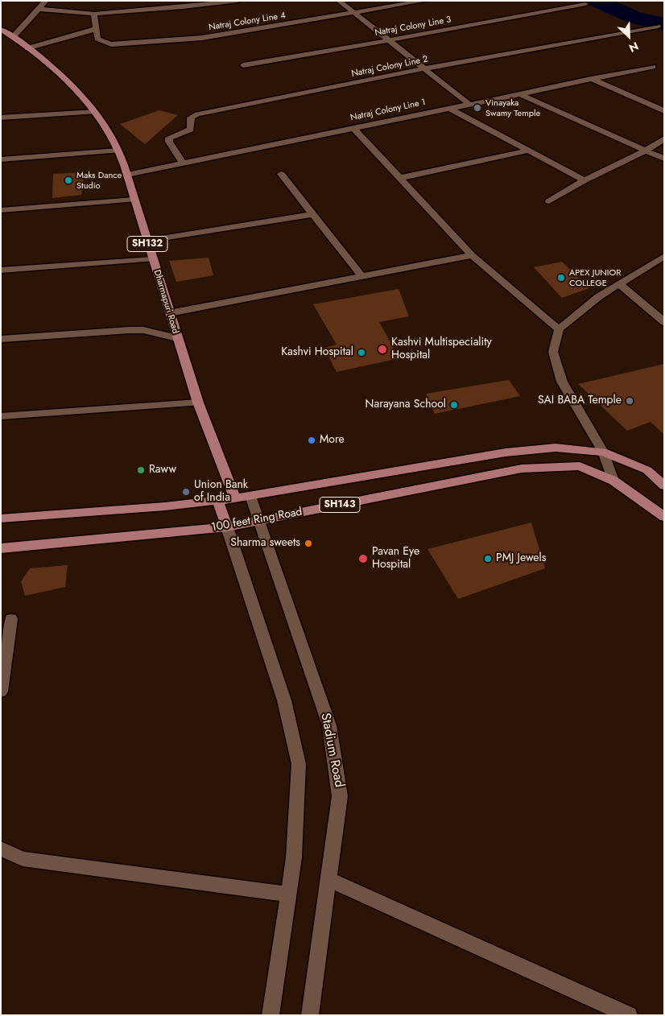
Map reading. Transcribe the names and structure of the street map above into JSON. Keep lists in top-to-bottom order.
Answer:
{
  "streets": {
    "main road": [
      "SH132",
      "Dharmapuri Road",
      "SH143",
      "100 feet Ring Road"
    ],
    "street": [
      "Natraj Colony Line 4",
      "Natraj Colony Line 3",
      "Natraj Colony Line 2",
      "Natraj Colony Line 1",
      "Stadium Road"
    ]
  },
  "crossings": [
    ["Natraj Colony Line 2", "Natraj Colony Line 1"],
    ["Natraj Colony Line 1", "Dharmapuri Road"],
    ["Dharmapuri Road", "SH143"],
    ["SH143", "Stadium Road"],
    ["100 feet Ring Road", "Stadium Road"]
  ],
  "places": [
    "Vinayaka Swamy Temple",
    "Maks Dance Studio",
    "APEX JUNIOR COLLEGE",
    "Kashvi Multispeciality Hospital",
    "Kashvi Hospital",
    "SAI BABA Temple",
    "Narayana School",
    "More",
    "Raww",
    "Union Bank of India",
    "Sharma sweets",
    "Pavan Eye Hospital",
    "PMJ Jewels"
  ],
  "north": "bottom right"
}
